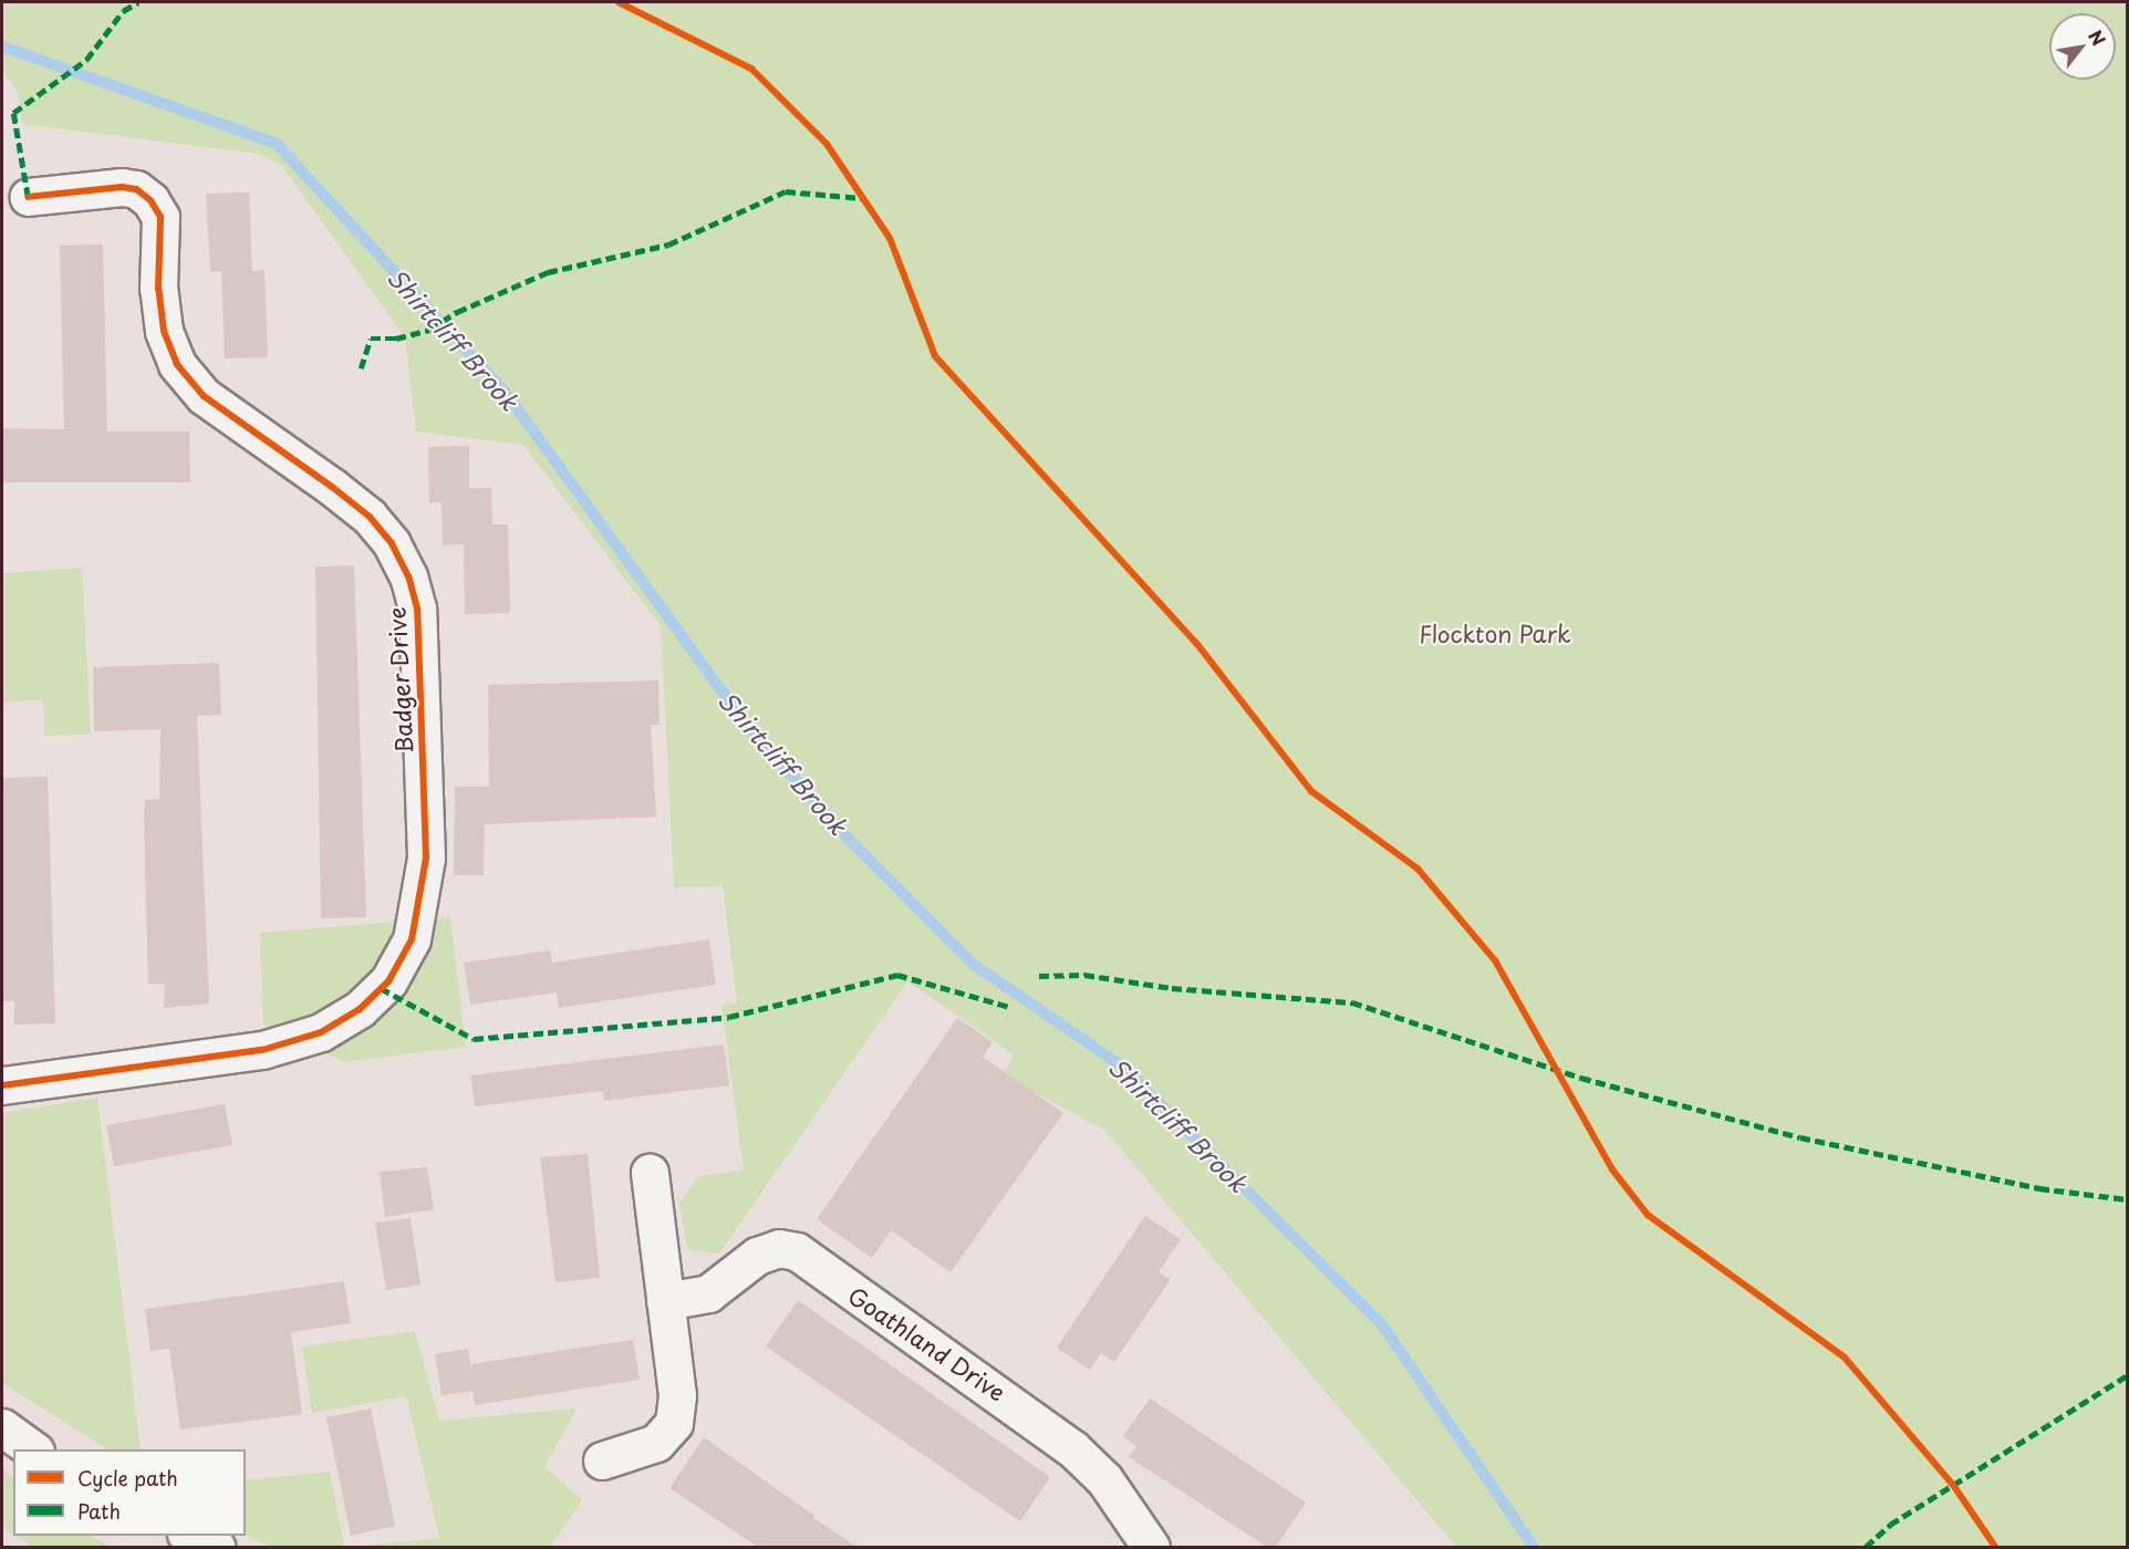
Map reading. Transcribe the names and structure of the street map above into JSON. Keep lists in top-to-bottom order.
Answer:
{
  "streets": {
    "street": ["Badger Drive", "Goathland Drive"]
  },
  "water": ["Shirtcliff Brook"],
  "parks": ["Flockton Park"],
  "legend": ["Cycle path", "Path"],
  "north": "top right"
}
